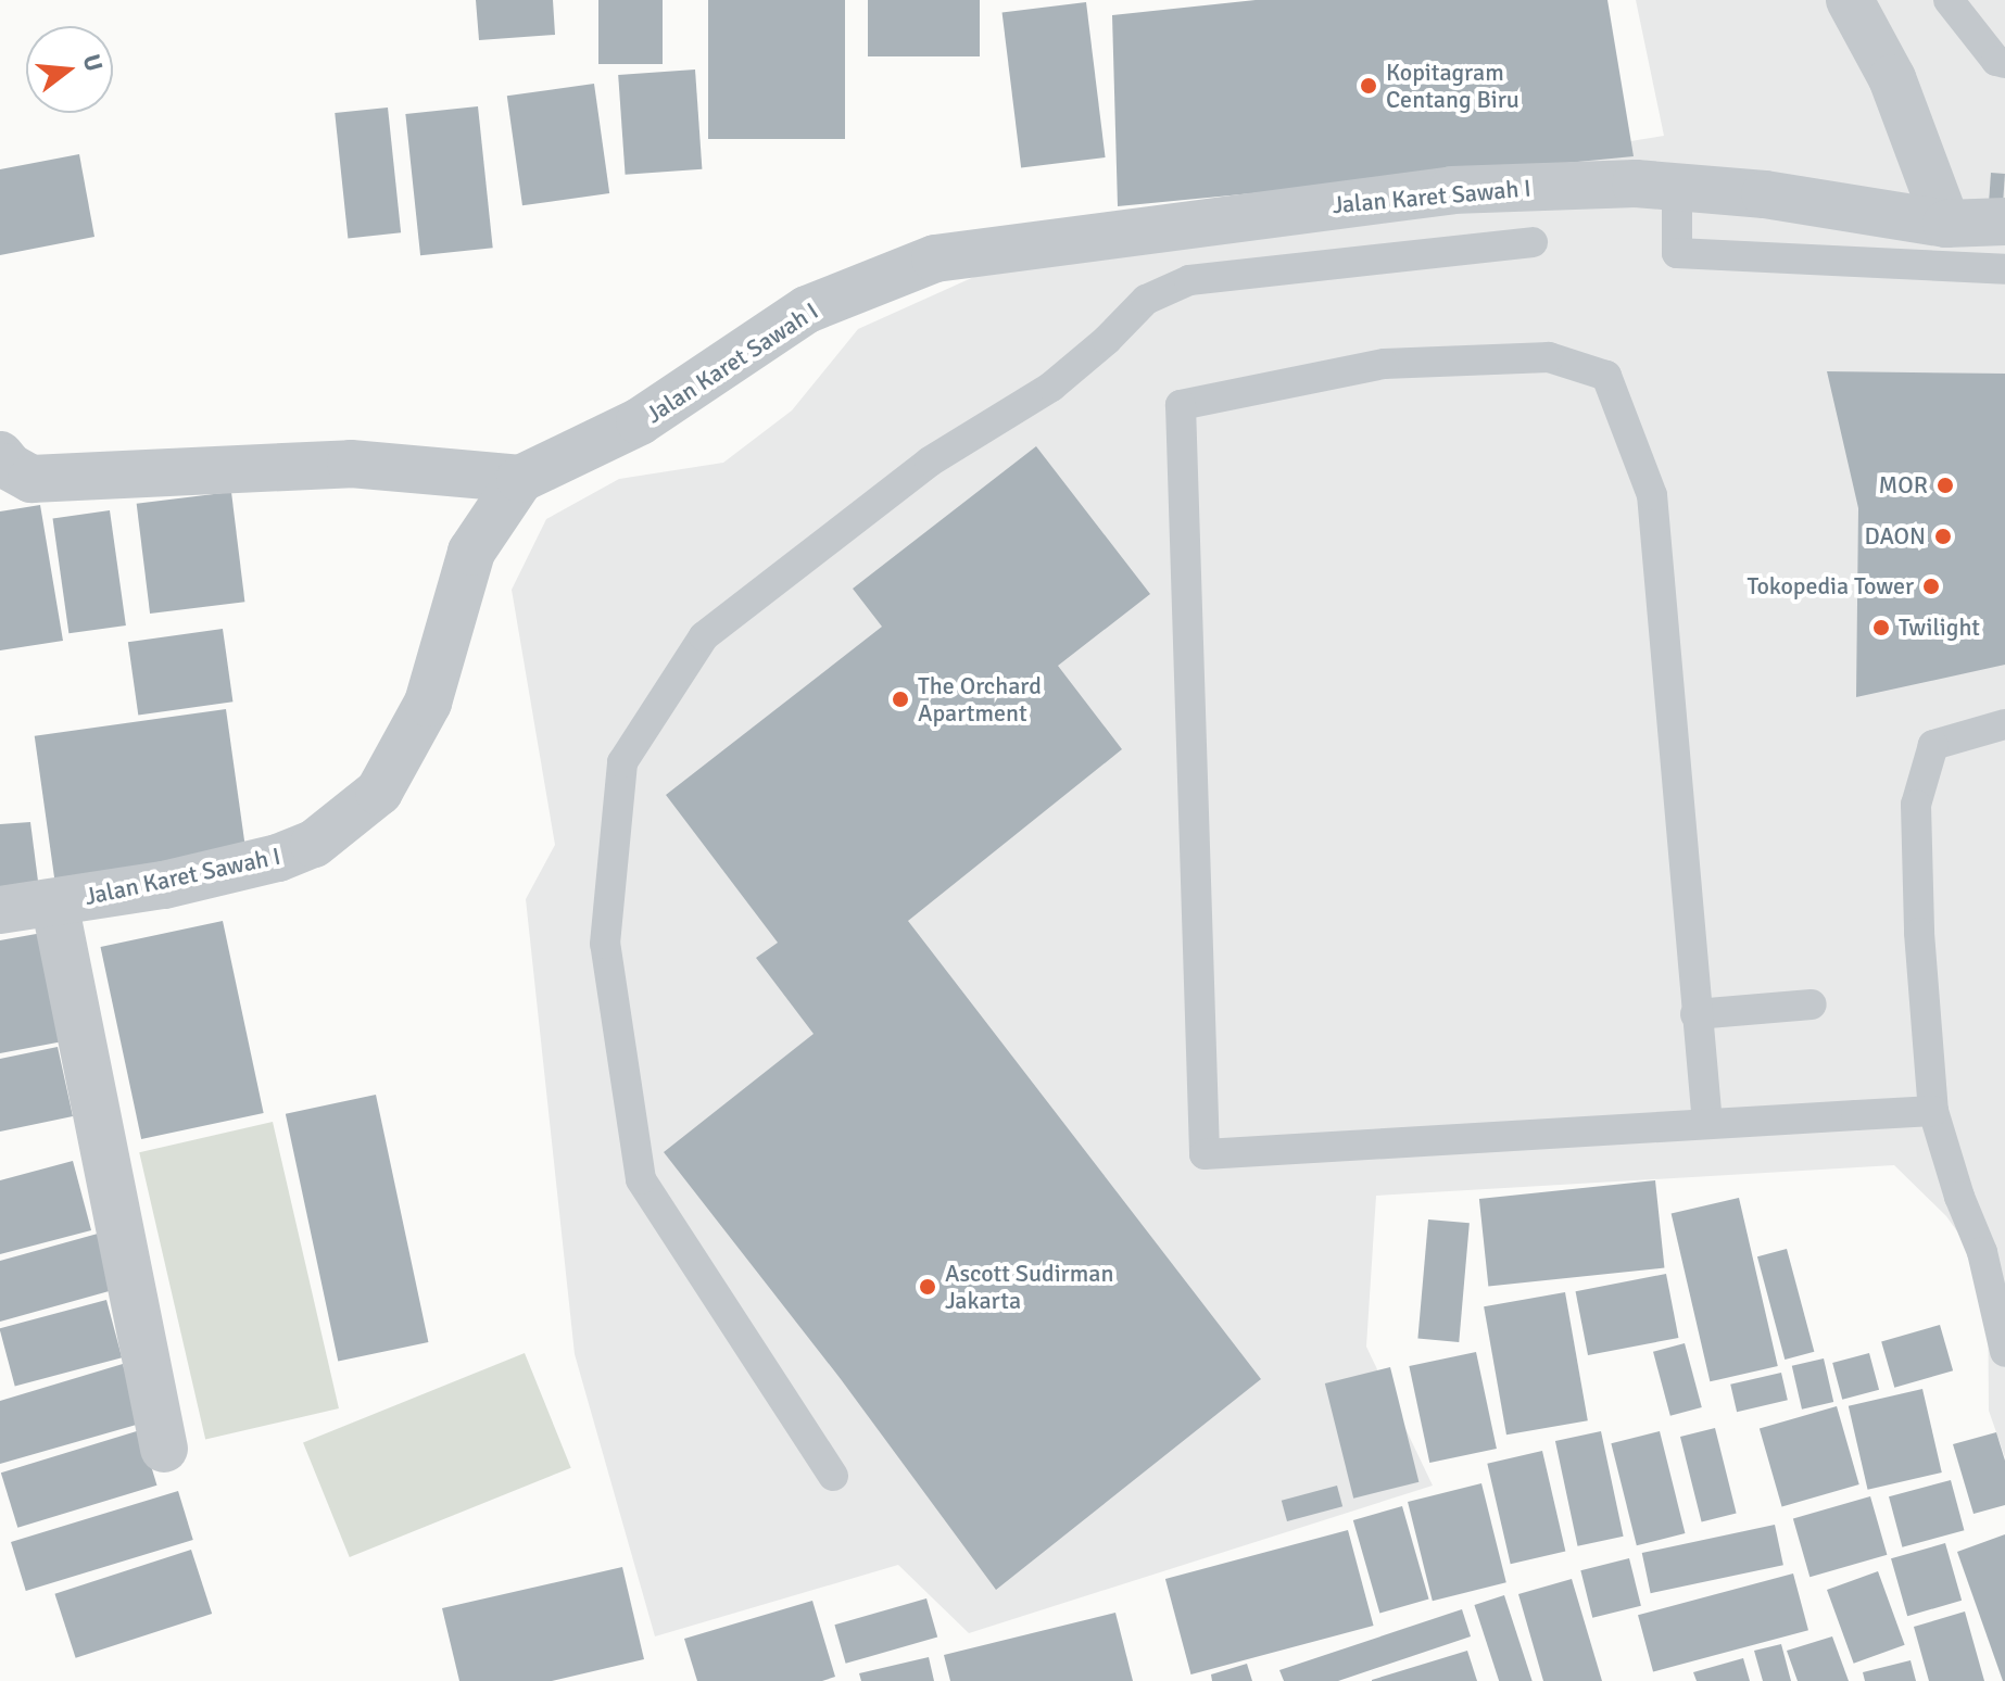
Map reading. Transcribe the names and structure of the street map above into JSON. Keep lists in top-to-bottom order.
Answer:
{
  "streets": {
    "street": ["Jalan Karet Sawah I"]
  },
  "places": [
    "Kopitagram Centang Biru",
    "MOR",
    "DAON",
    "Tokopedia Tower",
    "Twilight",
    "The Orchard Apartment",
    "Ascott Sudirman Jakarta"
  ],
  "north": "right"
}
